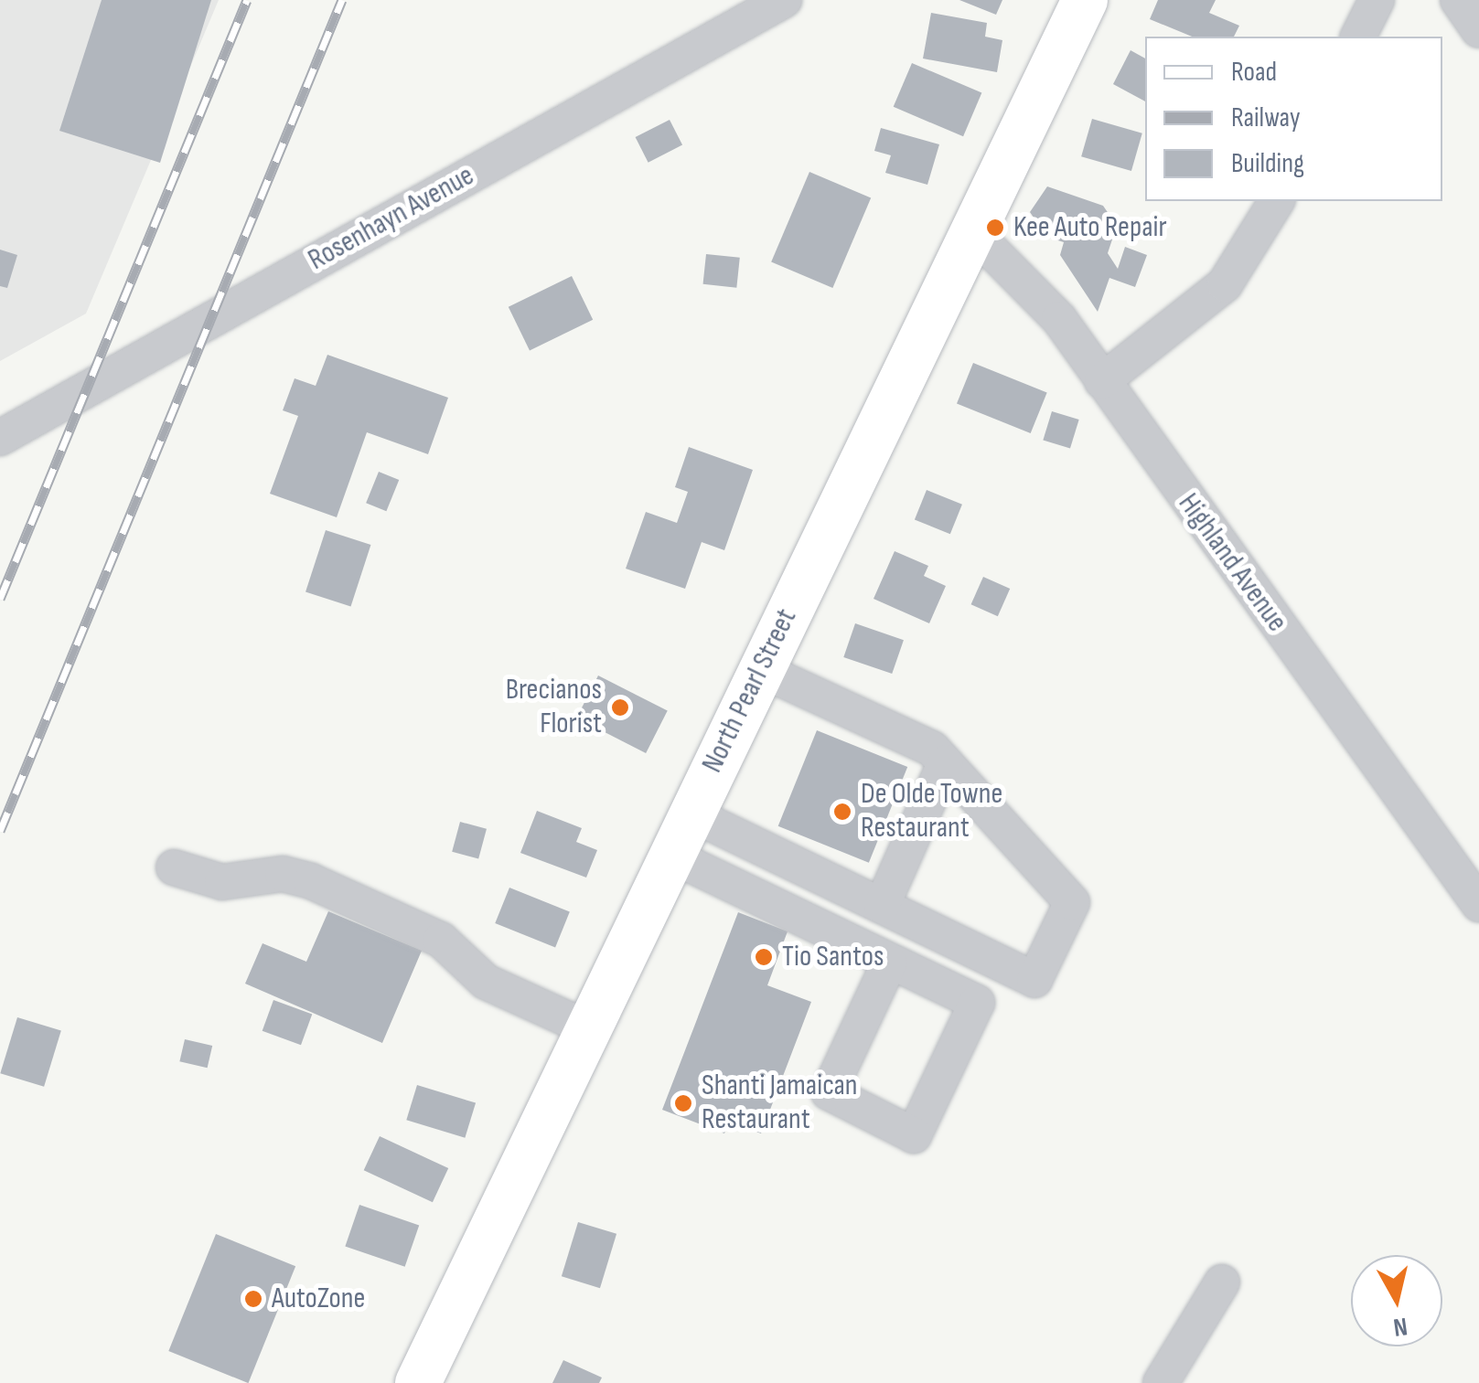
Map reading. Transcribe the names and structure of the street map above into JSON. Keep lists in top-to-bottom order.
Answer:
{
  "streets": {
    "main road": ["North Pearl Street"],
    "street": ["Rosenhayn Avenue", "Highland Avenue"]
  },
  "crossings": [
    ["Highland Avenue", "North Pearl Street"]
  ],
  "places": [
    "Kee Auto Repair",
    "Brecianos Florist",
    "De Olde Towne Restaurant",
    "Tio Santos",
    "Shanti Jamaican Restaurant",
    "AutoZone"
  ],
  "legend": ["Road", "Railway", "Building"],
  "north": "bottom"
}
